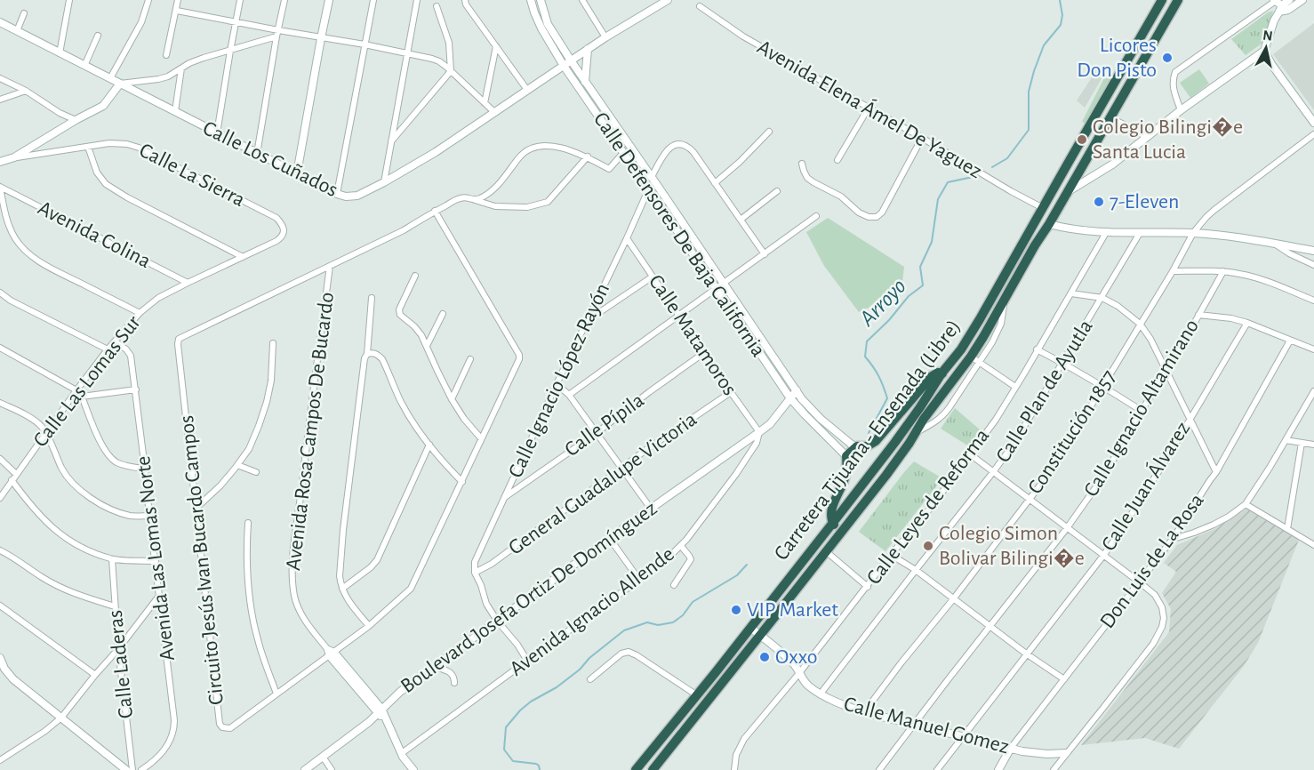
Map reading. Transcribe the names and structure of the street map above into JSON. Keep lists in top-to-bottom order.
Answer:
{
  "streets": {
    "highway": ["Carretera Tijuana - Ensenada (Libre)"],
    "street": [
      "Avenida Elena Ámel De Yaguez",
      "Calle Los Cuñados",
      "Calle La Sierra",
      "Avenida Colina",
      "Calle Defensores De Baja California",
      "Calle Matamoros",
      "Calle Ignacio López Rayón",
      "Calle Las Lomas Sur",
      "Calle Plan de Ayutla",
      "Calle Ignacio Altamirano",
      "Calle Pípila",
      "Avenida Rosa Campos De Bucardo",
      "Constitución 1857",
      "General Guadalupe Victoria",
      "Calle Juan Álvarez",
      "Calle Leyes de Reforma",
      "Avenida Las Lomas Norte",
      "Circuito Jesús Ivan Bucardo Campos",
      "Don Luis de La Rosa",
      "Boulevard Josefa Ortiz De Domínguez",
      "Avenida Ignacio Allende",
      "Calle Laderas",
      "Calle Manuel Gomez"
    ]
  },
  "crossings": [
    ["Avenida Elena Ámel De Yaguez", "Carretera Tijuana - Ensenada (Libre)"],
    ["Calle Los Cuñados", "Calle La Sierra"],
    ["Calle Los Cuñados", "Calle Defensores De Baja California"],
    ["Calle La Sierra", "Calle Las Lomas Sur"],
    ["Avenida Colina", "Calle Las Lomas Sur"],
    ["Calle Defensores De Baja California", "Calle Ignacio López Rayón"],
    ["Calle Defensores De Baja California", "Circuito Jesús Ivan Bucardo Campos"],
    ["Calle Defensores De Baja California", "Avenida Ignacio Allende"],
    ["Calle Matamoros", "Calle Ignacio López Rayón"],
    ["Calle Matamoros", "Calle Pípila"],
    ["Calle Matamoros", "General Guadalupe Victoria"],
    ["Calle Matamoros", "Boulevard Josefa Ortiz De Domínguez"],
    ["Calle Matamoros", "Avenida Ignacio Allende"],
    ["Calle Ignacio López Rayón", "Calle Pípila"],
    ["Calle Ignacio López Rayón", "General Guadalupe Victoria"],
    ["Calle Las Lomas Sur", "Avenida Las Lomas Norte"],
    ["Calle Plan de Ayutla", "Calle Manuel Gomez"],
    ["Calle Ignacio Altamirano", "Calle Manuel Gomez"],
    ["Avenida Rosa Campos De Bucardo", "Circuito Jesús Ivan Bucardo Campos"],
    ["Avenida Rosa Campos De Bucardo", "Boulevard Josefa Ortiz De Domínguez"],
    ["Avenida Rosa Campos De Bucardo", "Avenida Ignacio Allende"],
    ["Constitución 1857", "Calle Manuel Gomez"],
    ["Carretera Tijuana - Ensenada (Libre)", "Calle Manuel Gomez"],
    ["Calle Juan Álvarez", "Calle Manuel Gomez"],
    ["Calle Leyes de Reforma", "Calle Manuel Gomez"],
    ["Don Luis de La Rosa", "Calle Manuel Gomez"],
    ["Boulevard Josefa Ortiz De Domínguez", "Avenida Ignacio Allende"]
  ],
  "water": ["Arroyo"],
  "places": [
    "Licores Don Pisto",
    "Colegio Bilingi�e Santa Lucia",
    "7-Eleven",
    "Colegio Simon Bolivar Bilingi�e",
    "VIP Market",
    "Oxxo"
  ],
  "north": "top"
}
